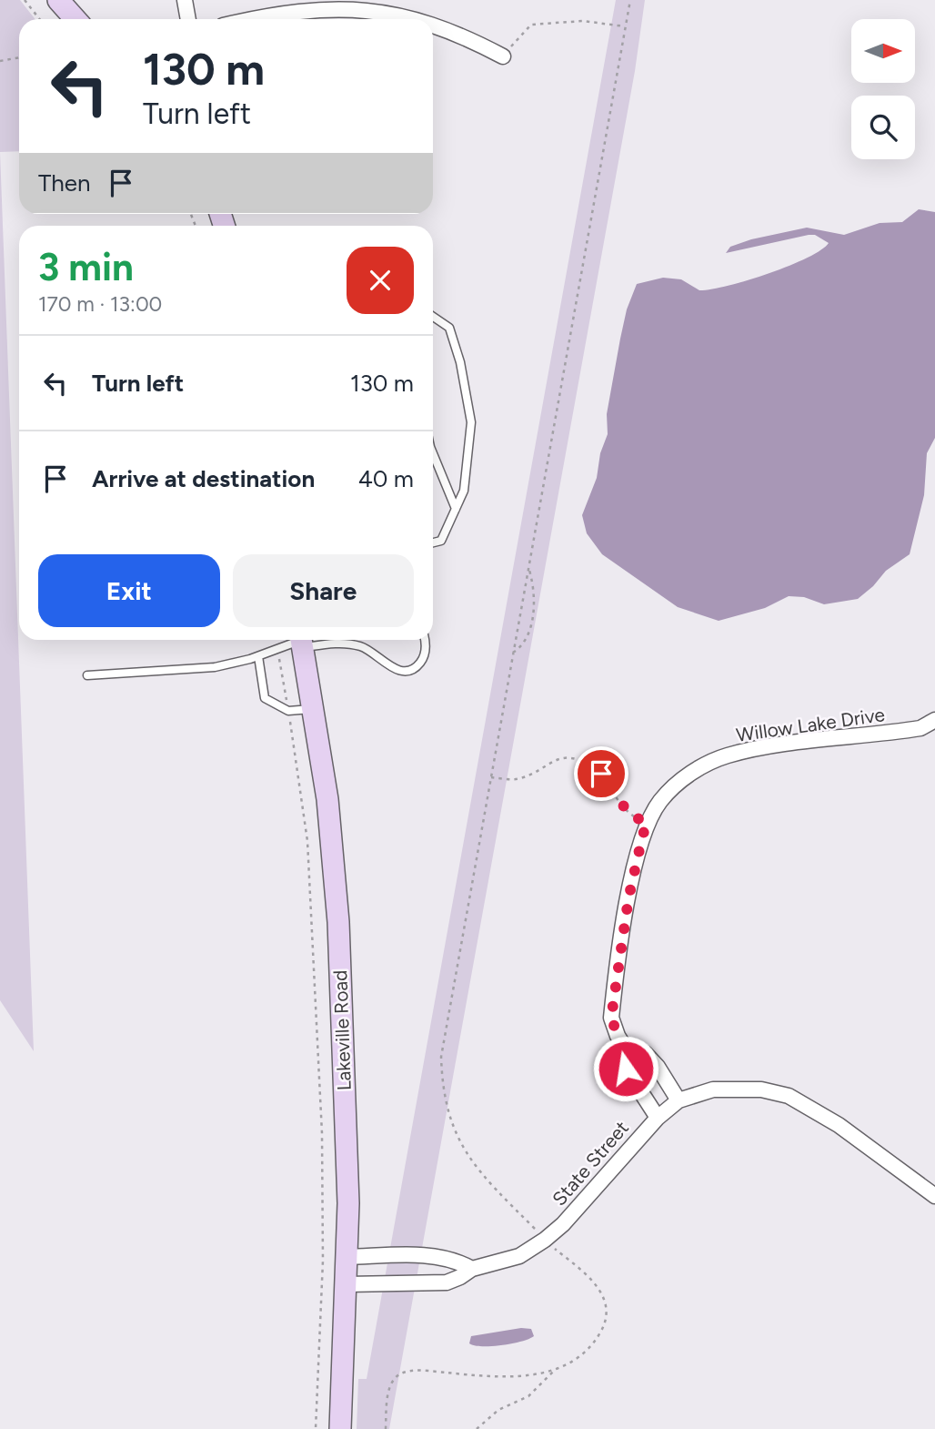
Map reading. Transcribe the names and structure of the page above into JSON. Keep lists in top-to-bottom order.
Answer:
{
  "streets": {
    "main road": ["Lakeville Road"],
    "street": ["Willow Lake Drive", "State Street"]
  },
  "crossings": [
    ["Willow Lake Drive", "State Street"],
    ["Lakeville Road", "State Street"]
  ],
  "north": "right",
  "page": {
    "turn": ["130 m", "Turn left"],
    "then": "Then",
    "heading": ["3 min", "170 m · 13:00"],
    "list": [
      {
        "name": "Turn left",
        "value": "130 m"
      },
      {
        "name": "Arrive at destination",
        "value": "40 m"
      }
    ],
    "buttons": ["Exit", "Share"]
  }
}
